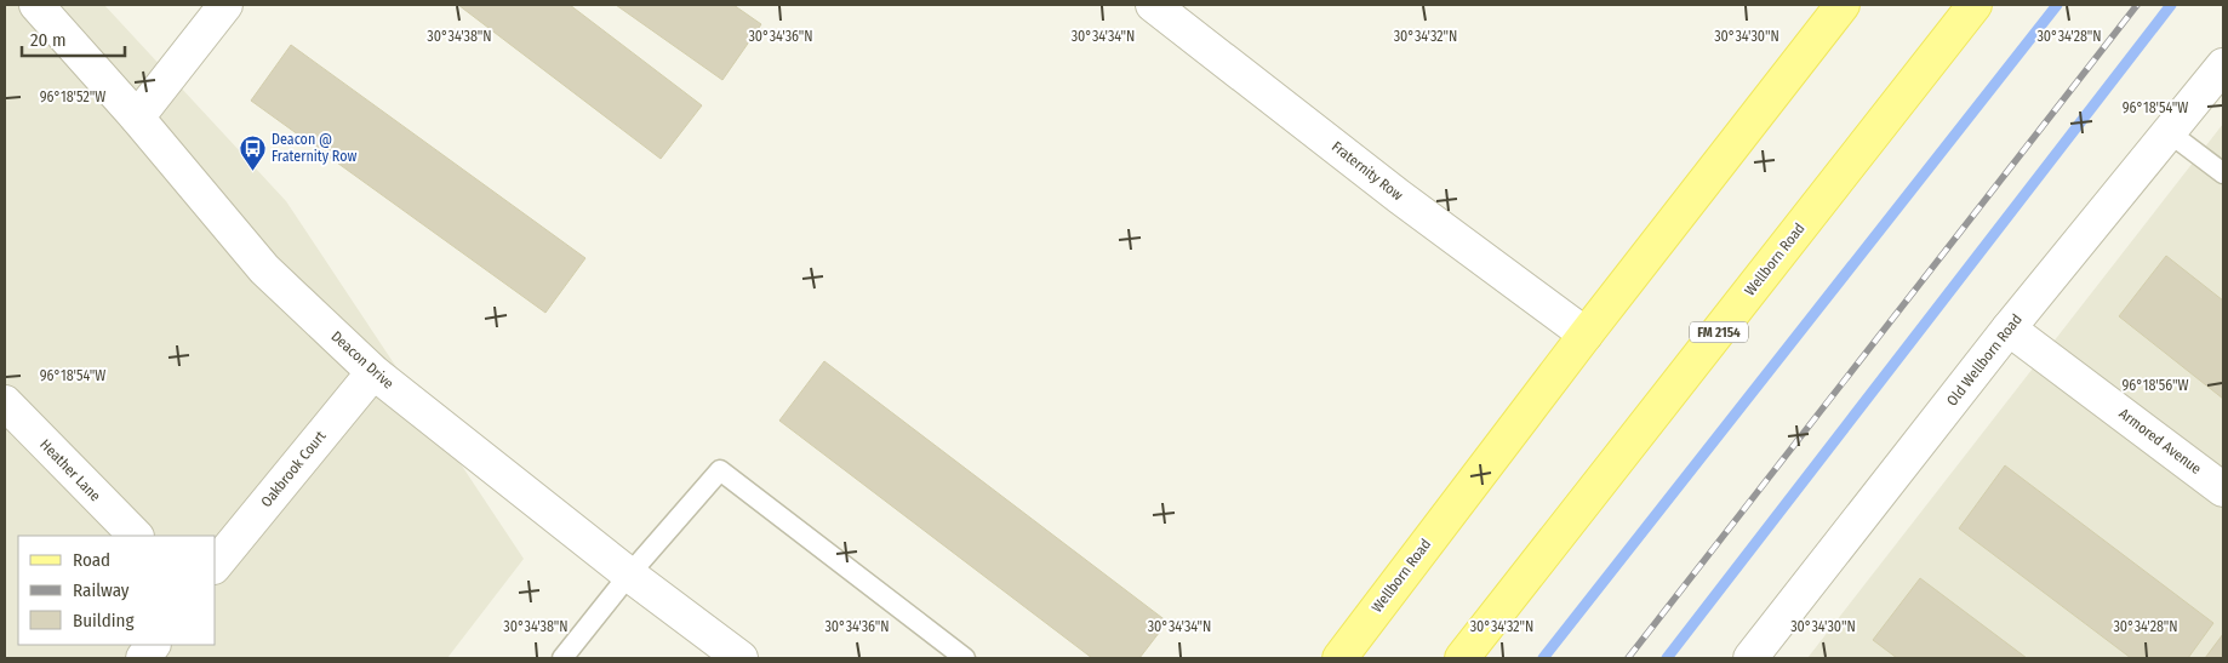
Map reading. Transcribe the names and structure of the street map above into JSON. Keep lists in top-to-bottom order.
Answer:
{
  "streets": {
    "main road": ["Wellborn Road", "FM 2154"],
    "street": [
      "Fraternity Row",
      "Deacon Drive",
      "Old Wellborn Road",
      "Armored Avenue",
      "Oakbrook Court",
      "Heather Lane"
    ]
  },
  "crossings": [
    ["Fraternity Row", "Wellborn Road"],
    ["Deacon Drive", "Oakbrook Court"],
    ["Old Wellborn Road", "Armored Avenue"]
  ],
  "places": {
    "bus stop": ["Deacon @ Fraternity Row"]
  },
  "legend": ["Road", "Railway", "Building"],
  "scale_bar": "20 m",
  "coordinates": [
    "30°34'38\"N",
    "30°34'36\"N",
    "30°34'34\"N",
    "30°34'32\"N",
    "30°34'30\"N",
    "30°34'28\"N",
    "96°18'52\"W",
    "96°18'54\"W",
    "96°18'56\"W"
  ]
}
